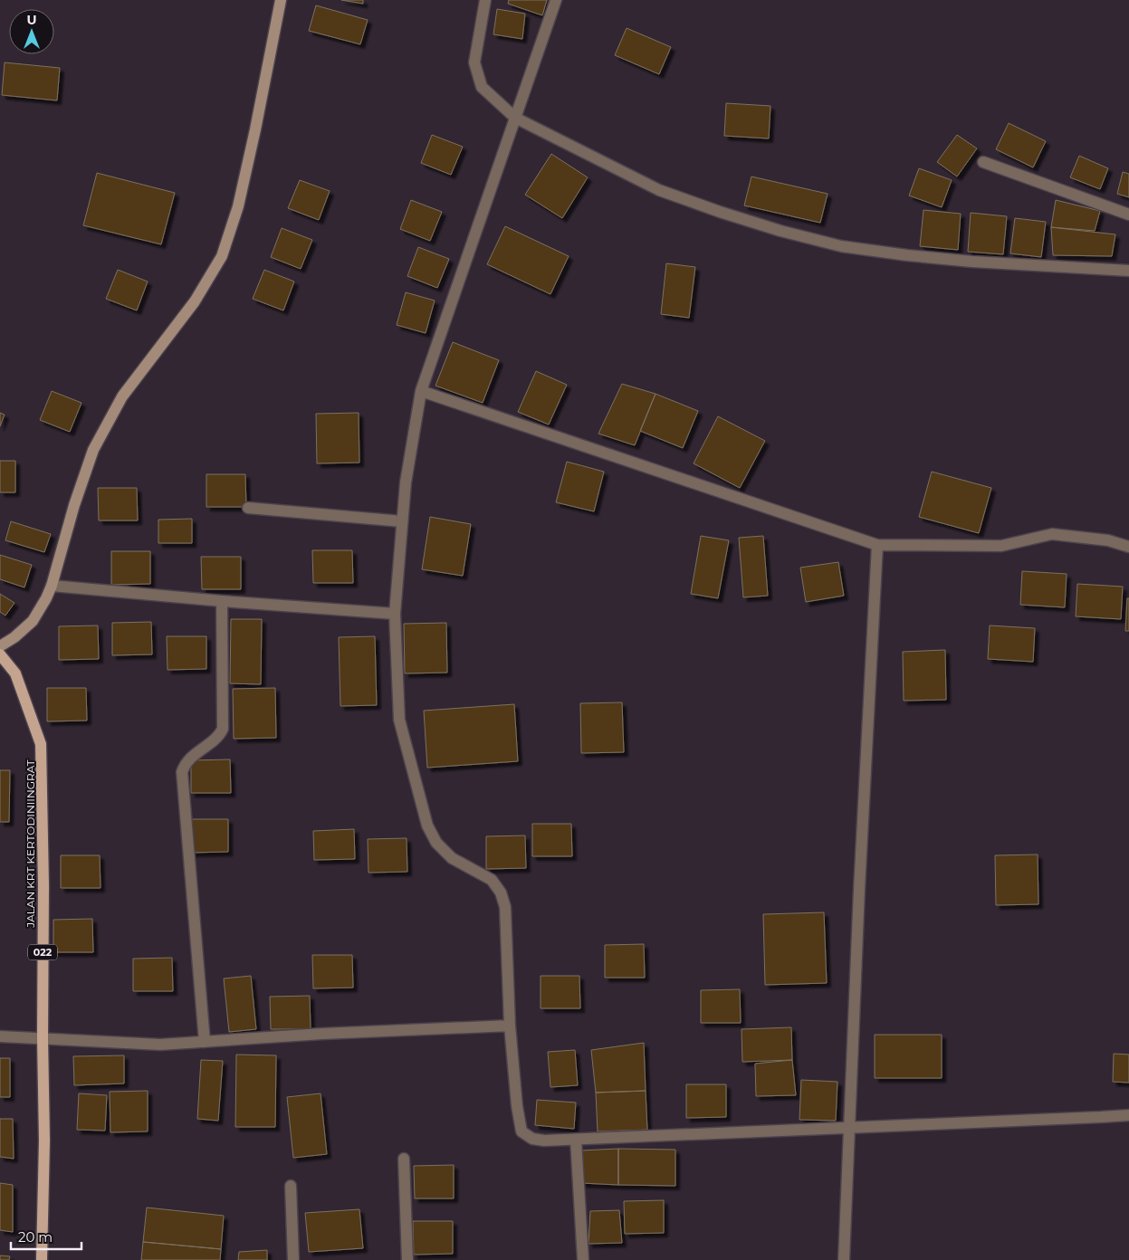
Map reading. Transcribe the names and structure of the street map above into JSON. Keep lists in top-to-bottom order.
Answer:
{
  "streets": {
    "main road": ["JALAN KRT KERTODINIINGRAT", "022"]
  },
  "scale_bar": "20 m",
  "north": "top"
}
